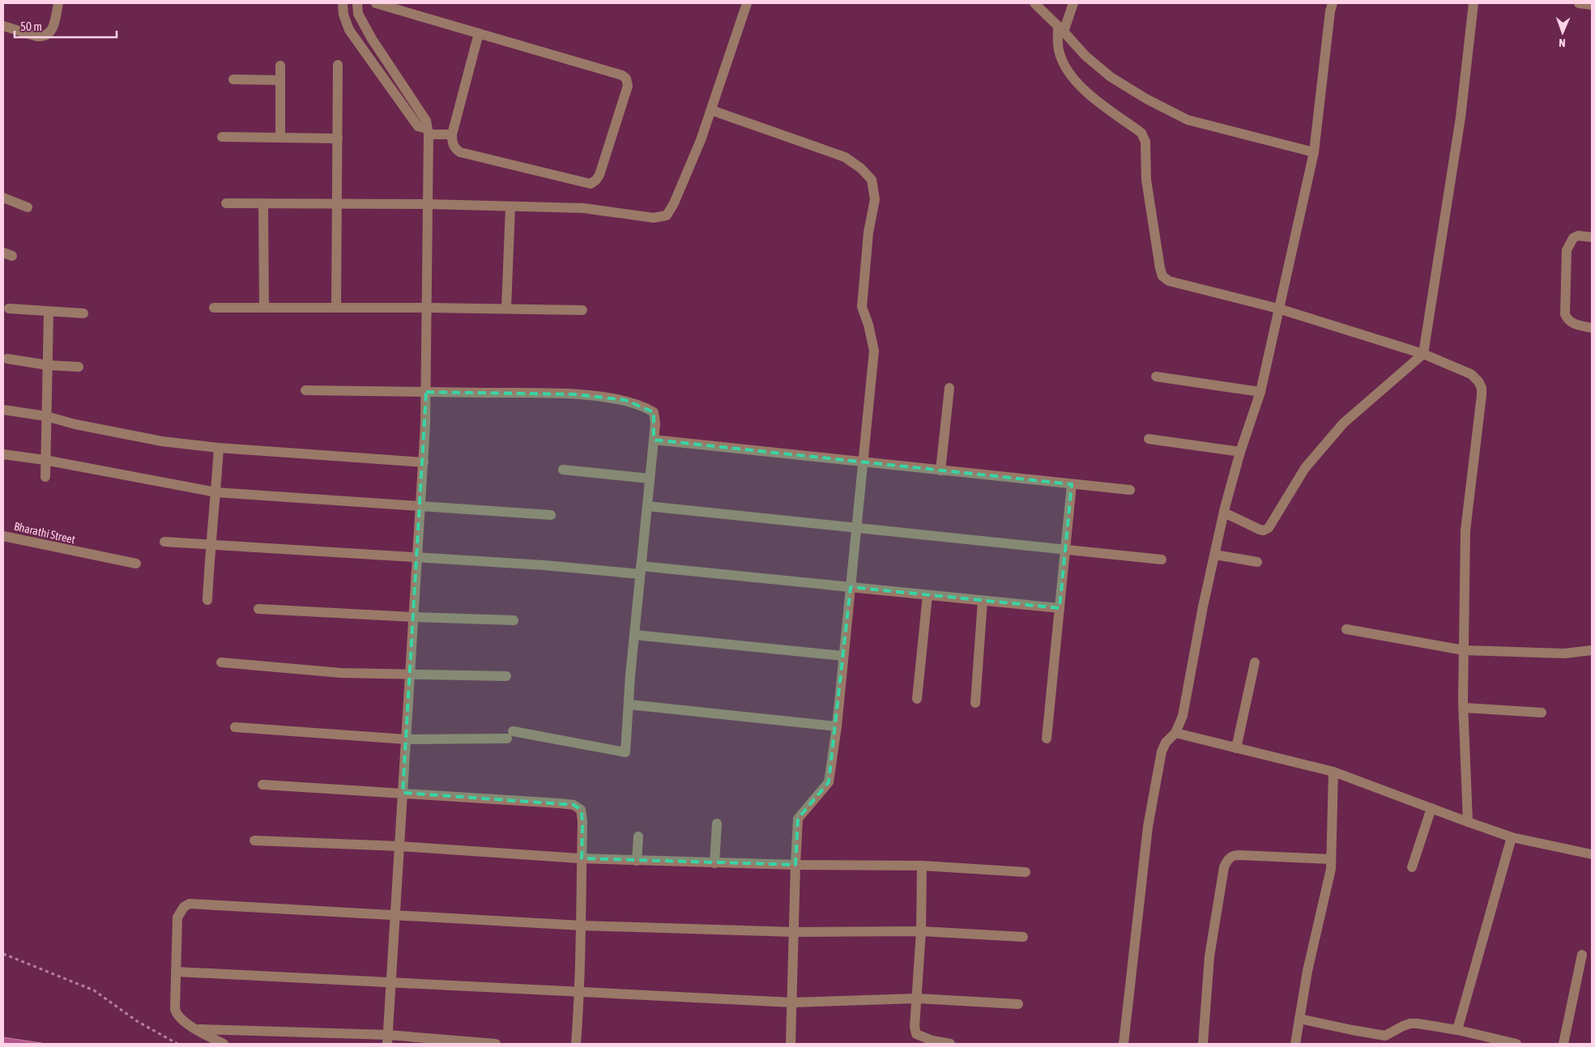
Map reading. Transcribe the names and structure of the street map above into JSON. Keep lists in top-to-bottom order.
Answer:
{
  "streets": {
    "street": ["Bharathi Street"]
  },
  "scale_bar": "50 m",
  "north": "bottom"
}
